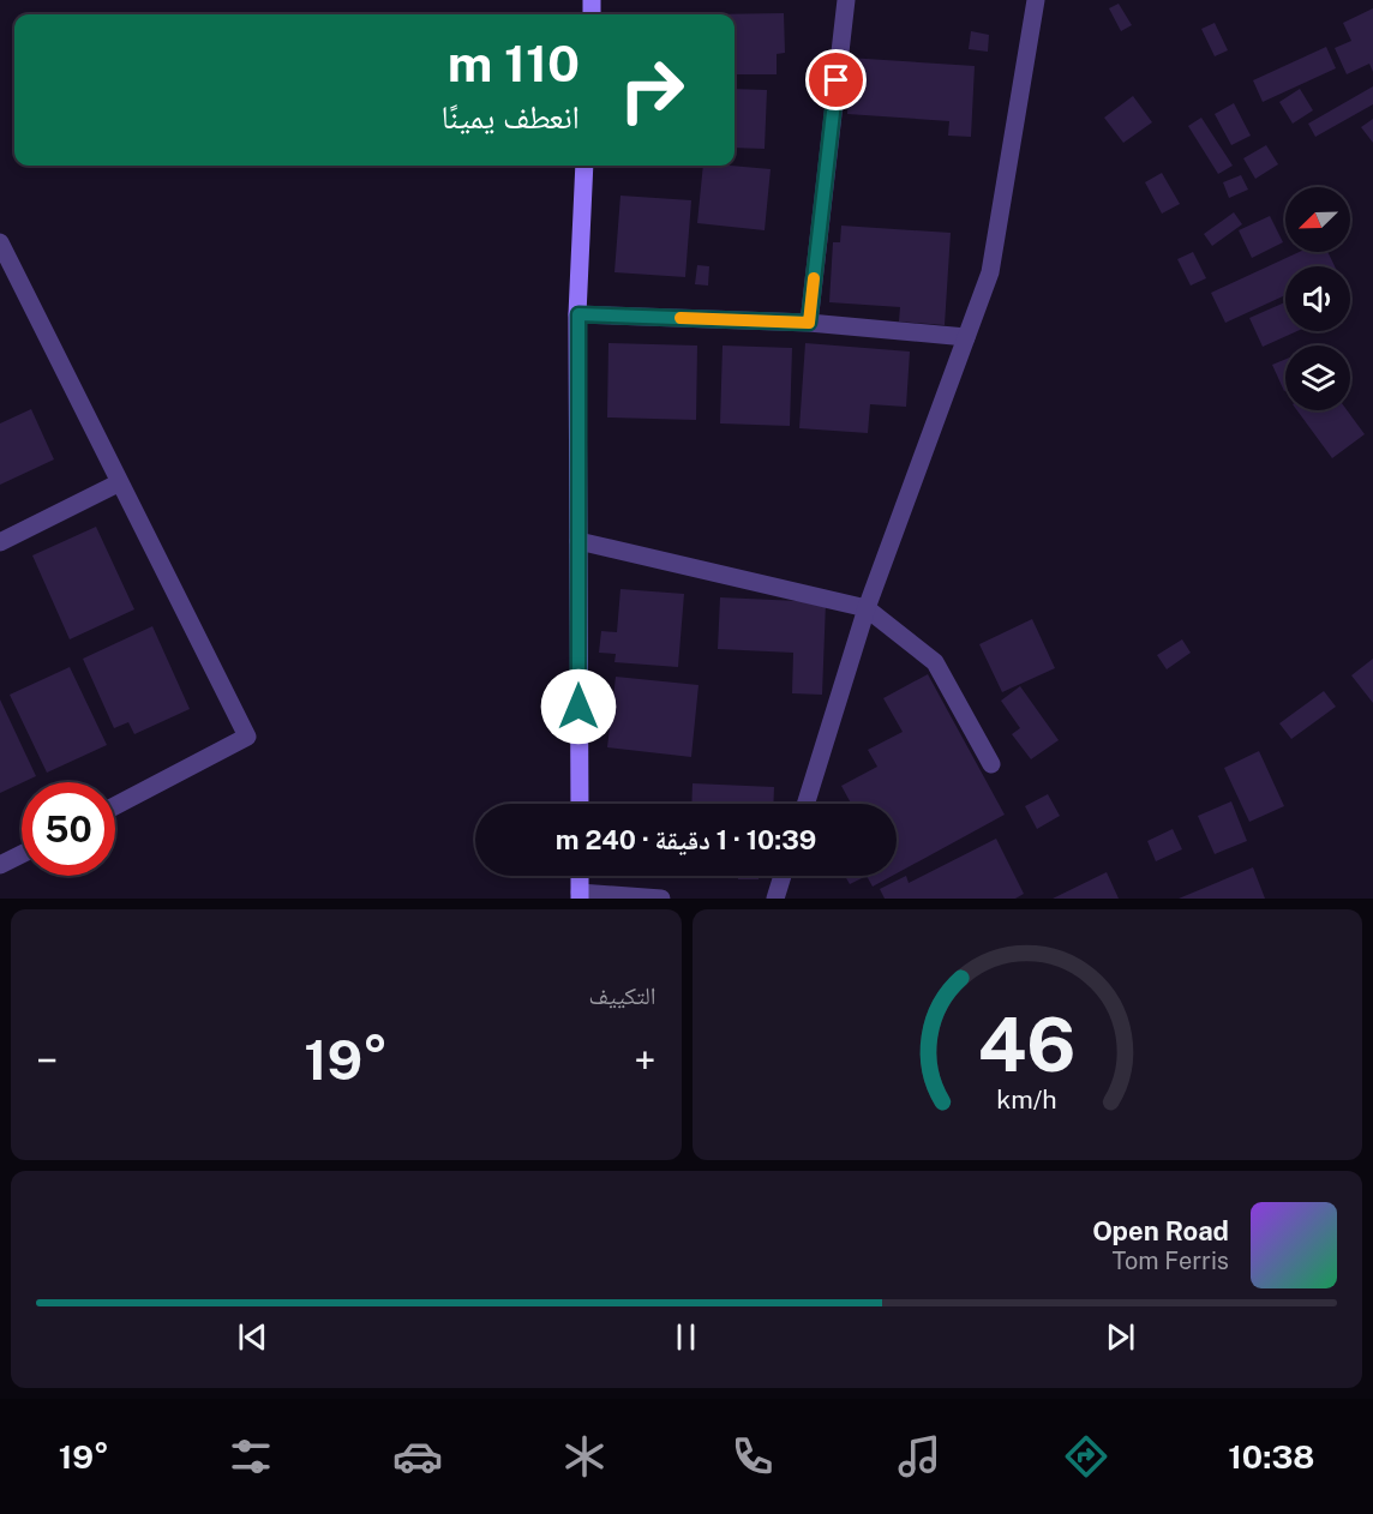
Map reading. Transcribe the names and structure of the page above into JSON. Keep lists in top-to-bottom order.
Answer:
{
  "north": "bottom left",
  "page": {
    "turn": ["110 m", "انعطف يمينًا"],
    "limit": "50",
    "trip": "10:39 · 1 دقيقة · 240 m",
    "tile": "التكييف",
    "heat": ["−", "19°", "+"],
    "song": ["Open Road", "Tom Ferris"],
    "tabs": ["10:38", "19°"],
    "gauge": ["46", "km/h"]
  }
}
